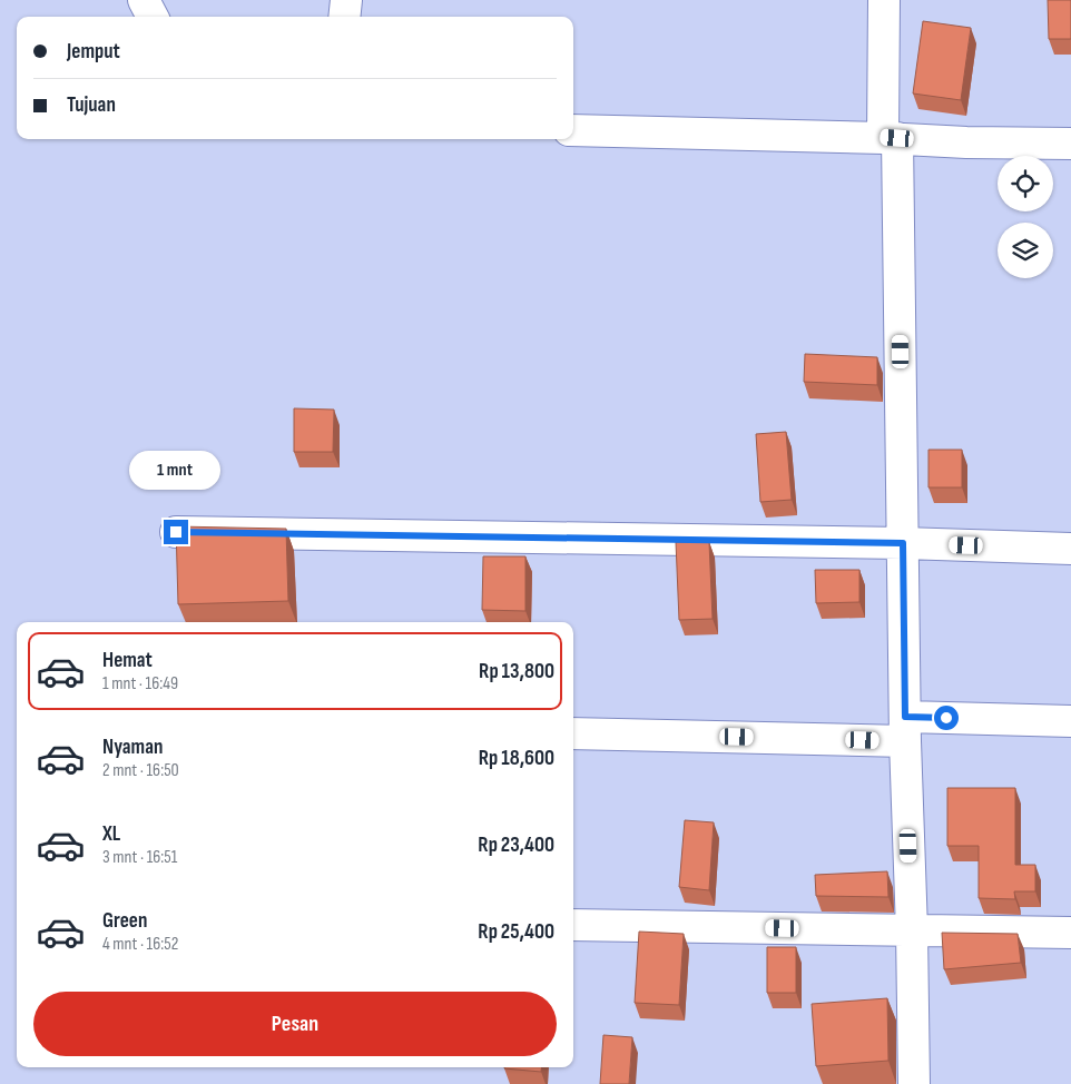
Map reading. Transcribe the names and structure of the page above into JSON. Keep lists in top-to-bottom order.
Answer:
{
  "page": {
    "banner": ["Jemput", "Tujuan"],
    "bubble": "1 mnt",
    "list": [
      {
        "name": "Hemat",
        "note": "1 mnt · 16:49",
        "value": "Rp 13,800"
      },
      {
        "name": "Nyaman",
        "note": "2 mnt · 16:50",
        "value": "Rp 18,600"
      },
      {
        "name": "XL",
        "note": "3 mnt · 16:51",
        "value": "Rp 23,400"
      },
      {
        "name": "Green",
        "note": "4 mnt · 16:52",
        "value": "Rp 25,400"
      }
    ],
    "buttons": "Pesan"
  }
}
